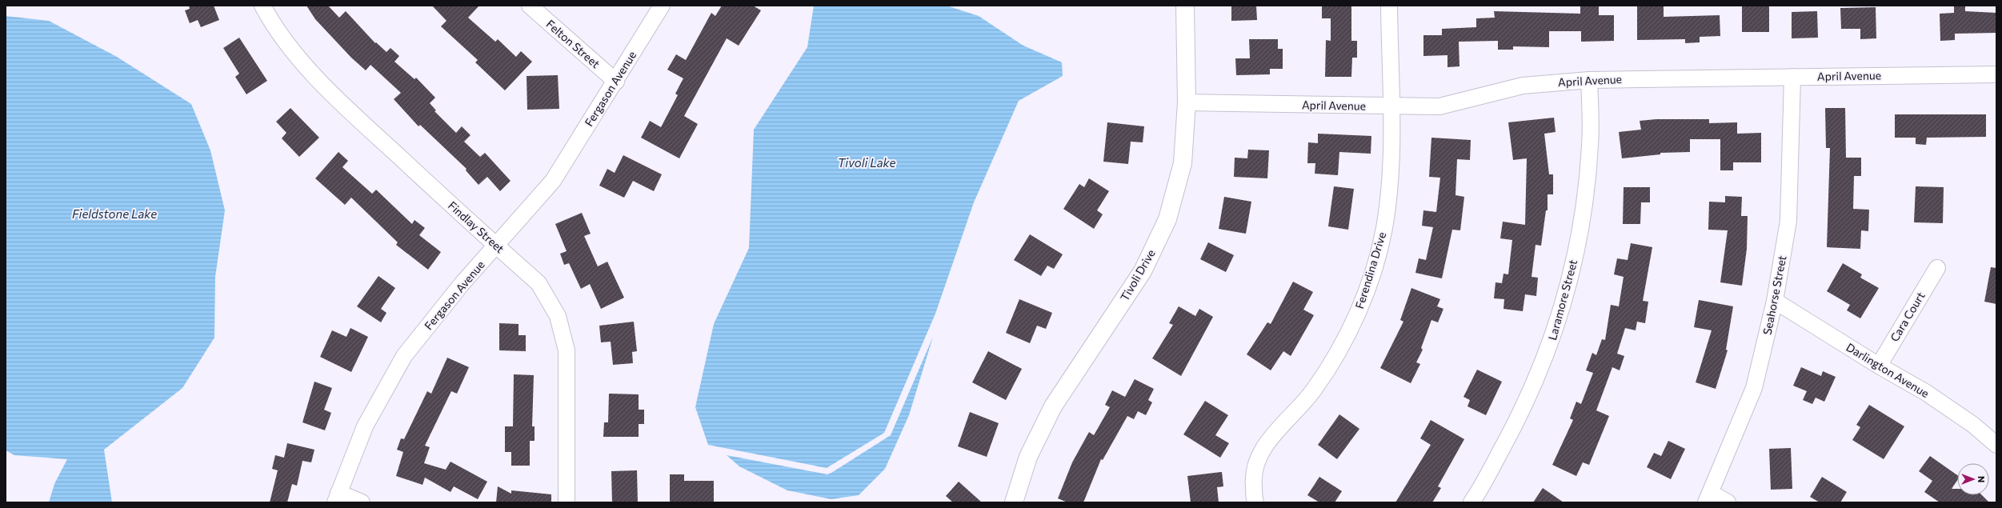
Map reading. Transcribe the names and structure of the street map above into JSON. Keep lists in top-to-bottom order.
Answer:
{
  "streets": {
    "street": [
      "Felton Street",
      "April Avenue",
      "Fergason Avenue",
      "Findlay Street",
      "Ferendina Drive",
      "Tivoli Drive",
      "Seahorse Street",
      "Laramore Street",
      "Cara Court",
      "Darlington Avenue"
    ]
  },
  "crossings": [
    ["Felton Street", "Fergason Avenue"],
    ["April Avenue", "Ferendina Drive"],
    ["April Avenue", "Tivoli Drive"],
    ["April Avenue", "Seahorse Street"],
    ["April Avenue", "Laramore Street"],
    ["Fergason Avenue", "Findlay Street"],
    ["Seahorse Street", "Darlington Avenue"],
    ["Cara Court", "Darlington Avenue"]
  ],
  "water": ["Tivoli Lake", "Fieldstone Lake"],
  "north": "right"
}
